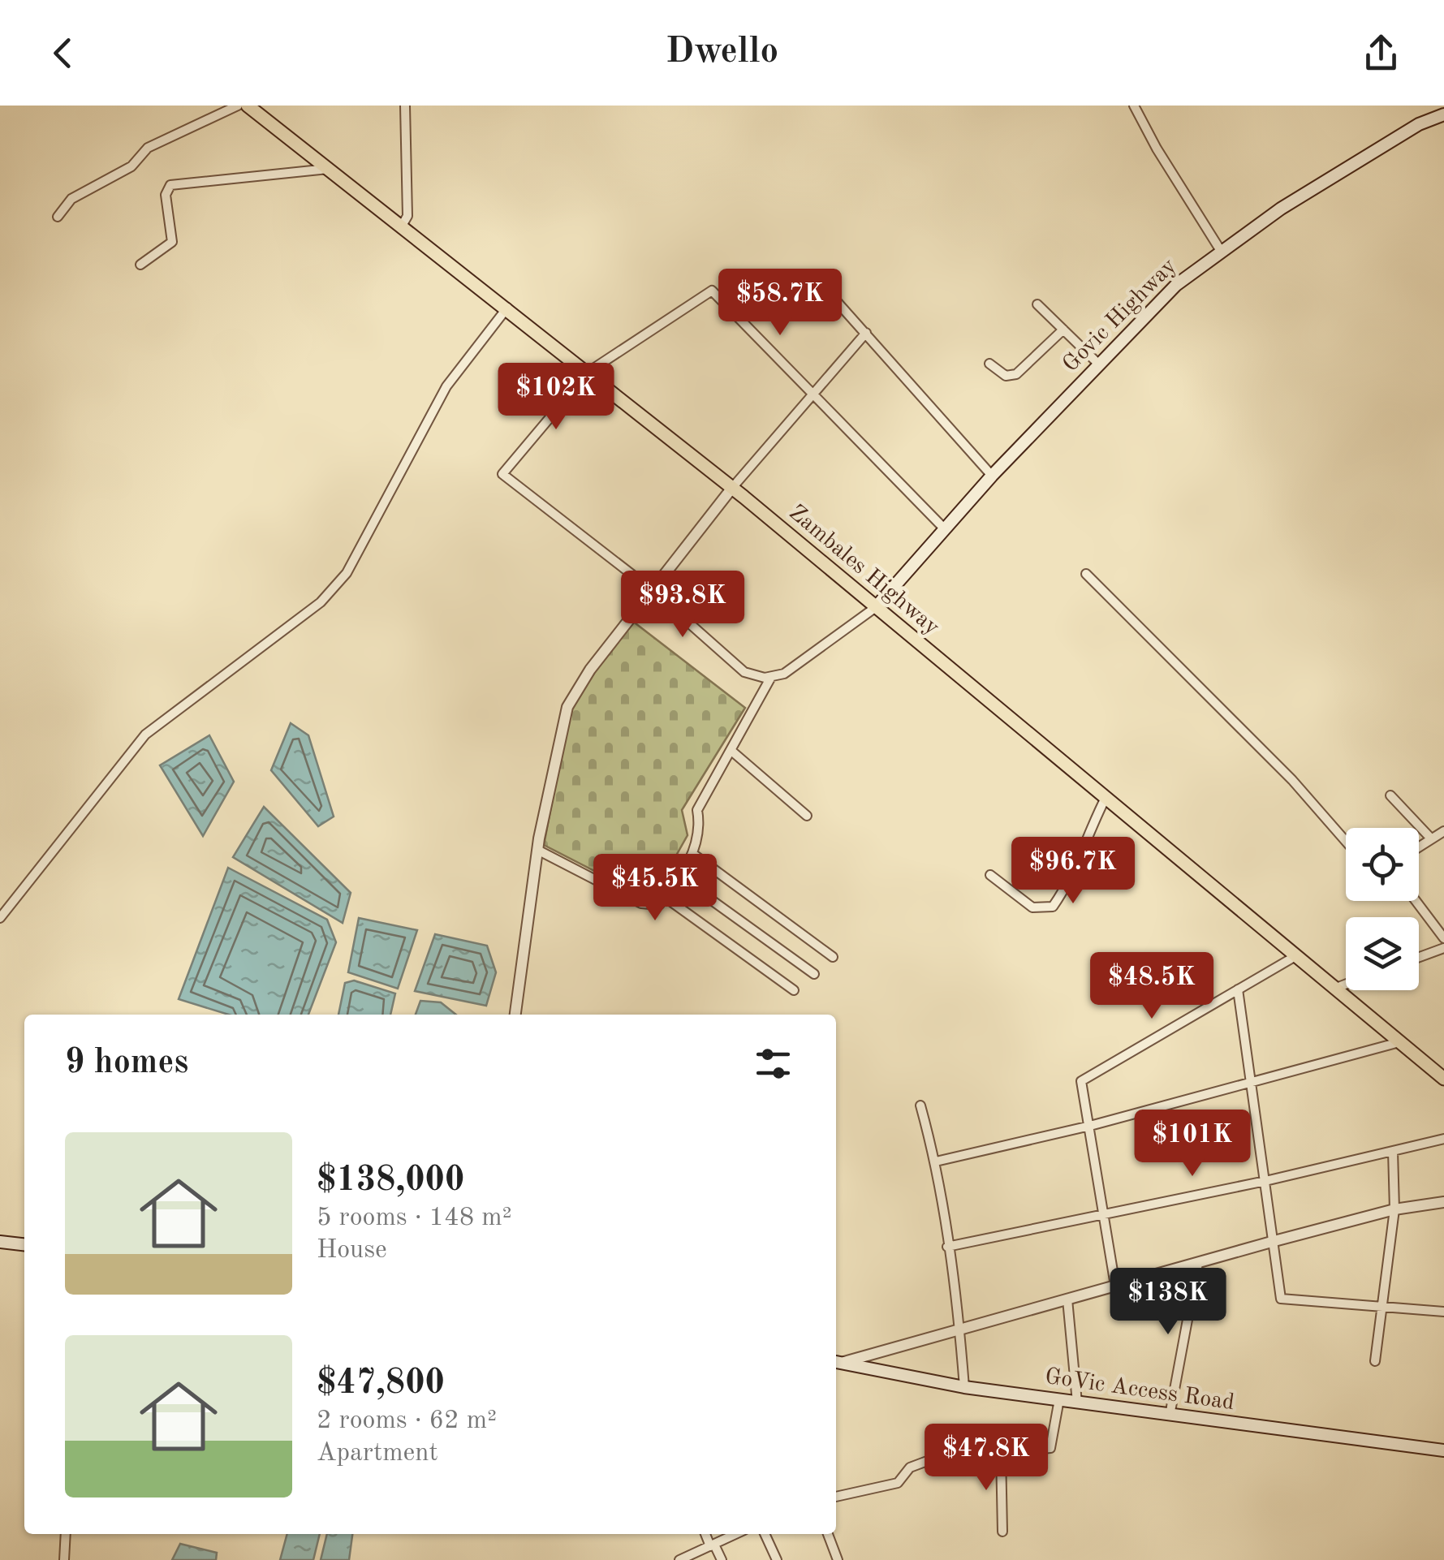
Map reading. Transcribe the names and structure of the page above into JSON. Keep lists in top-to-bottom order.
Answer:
{
  "streets": {
    "main road": ["Govic Highway", "Zambales Highway", "GoVic Access Road"]
  },
  "crossings": [
    ["Govic Highway", "Zambales Highway"]
  ],
  "page": {
    "header": "Dwello",
    "price": [
      "$58.7K",
      "$102K",
      "$93.8K",
      "$96.7K",
      "$45.5K",
      "$48.5K",
      "$101K",
      "$138K",
      "$47.8K"
    ],
    "heading": "9 homes",
    "list": [
      {
        "name": "$138,000",
        "note": "5 rooms · 148 m² · House"
      },
      {
        "name": "$47,800",
        "note": "2 rooms · 62 m² · Apartment"
      }
    ]
  }
}
